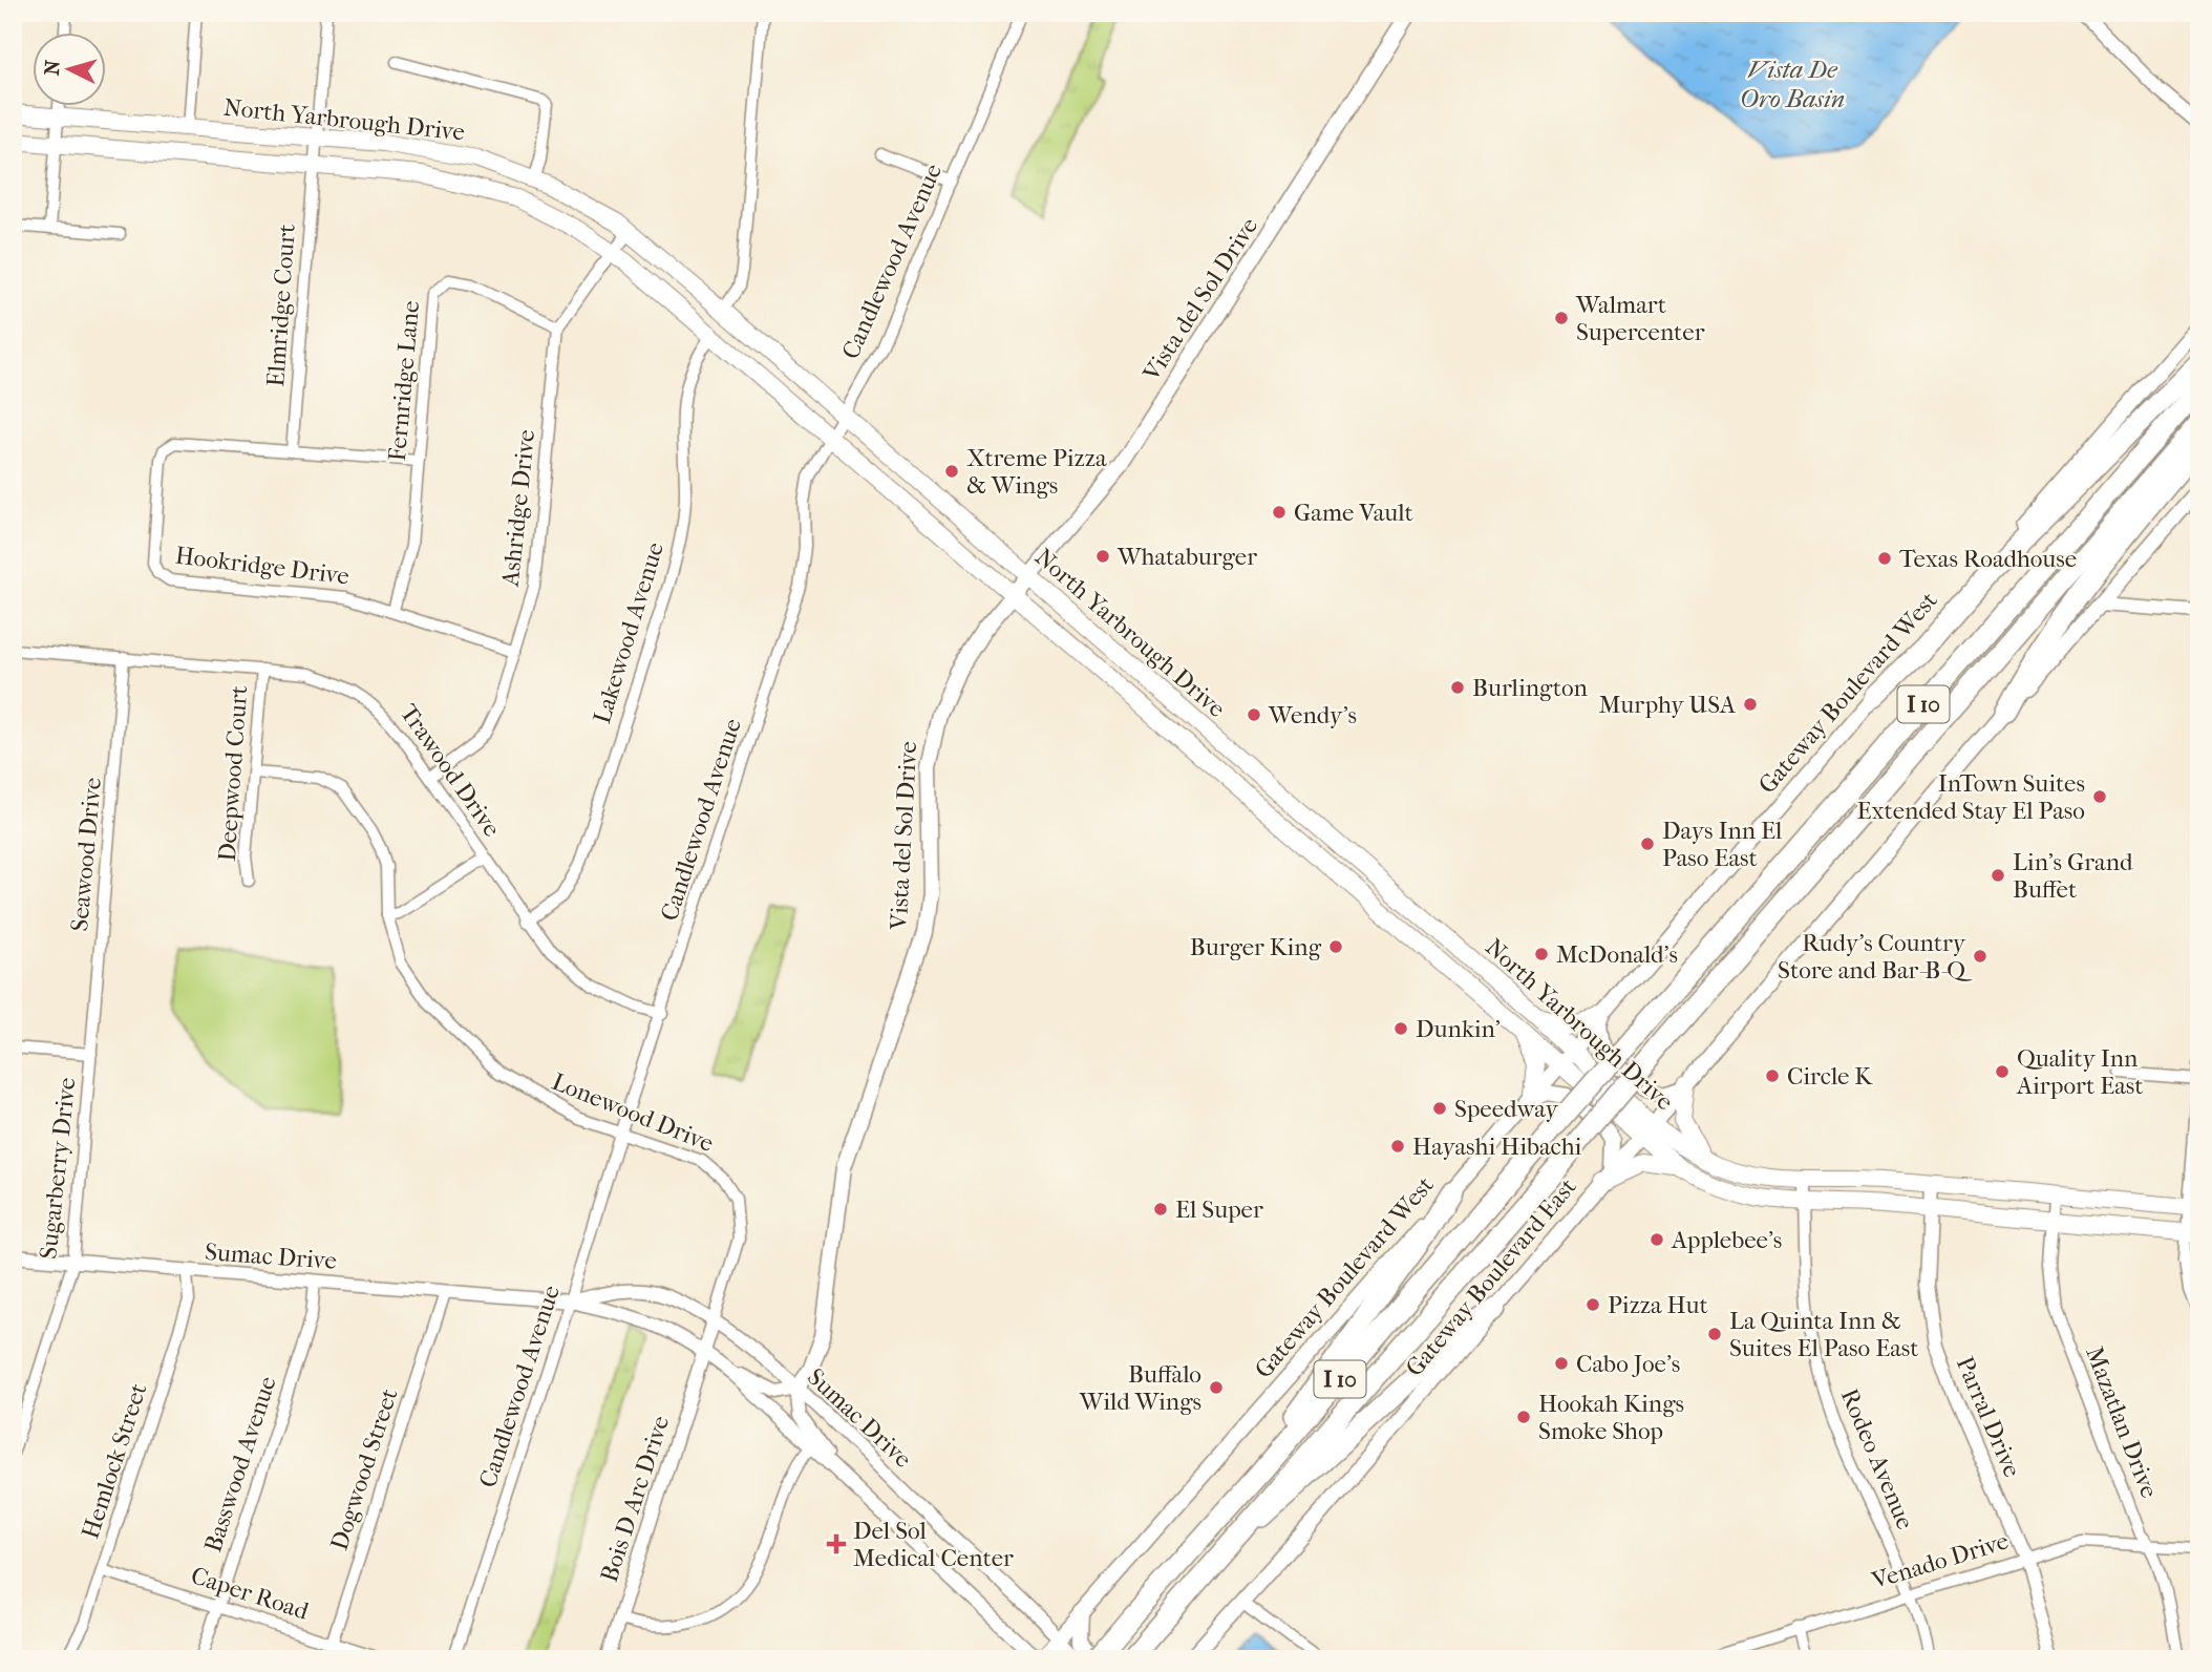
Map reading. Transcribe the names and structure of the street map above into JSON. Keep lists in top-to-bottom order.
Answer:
{
  "streets": {
    "highway": ["I 10"],
    "main road": [
      "North Yarbrough Drive",
      "Vista del Sol Drive",
      "Gateway Boulevard West",
      "Gateway Boulevard East"
    ],
    "street": [
      "Candlewood Avenue",
      "Elmridge Court",
      "Fernridge Lane",
      "Ashridge Drive",
      "Hookridge Drive",
      "Lakewood Avenue",
      "Trawood Drive",
      "Deepwood Court",
      "Seawood Drive",
      "Lonewood Drive",
      "Sugarberry Drive",
      "Sumac Drive",
      "Parral Drive",
      "Mazatlan Drive",
      "Rodeo Avenue",
      "Hemlock Street",
      "Basswood Avenue",
      "Dogwood Street",
      "Bois D Arc Drive",
      "Venado Drive",
      "Caper Road"
    ]
  },
  "crossings": [
    ["North Yarbrough Drive", "Candlewood Avenue"],
    ["North Yarbrough Drive", "Vista del Sol Drive"],
    ["North Yarbrough Drive", "Elmridge Court"],
    ["North Yarbrough Drive", "Ashridge Drive"],
    ["North Yarbrough Drive", "Lakewood Avenue"],
    ["North Yarbrough Drive", "Gateway Boulevard West"],
    ["North Yarbrough Drive", "Gateway Boulevard East"],
    ["North Yarbrough Drive", "Parral Drive"],
    ["North Yarbrough Drive", "Mazatlan Drive"],
    ["North Yarbrough Drive", "Rodeo Avenue"],
    ["Candlewood Avenue", "Trawood Drive"],
    ["Candlewood Avenue", "Lonewood Drive"],
    ["Candlewood Avenue", "Sumac Drive"],
    ["Vista del Sol Drive", "Sumac Drive"],
    ["Elmridge Court", "Hookridge Drive"],
    ["Fernridge Lane", "Ashridge Drive"],
    ["Fernridge Lane", "Hookridge Drive"],
    ["Ashridge Drive", "Hookridge Drive"],
    ["Ashridge Drive", "Trawood Drive"],
    ["Lakewood Avenue", "Trawood Drive"],
    ["Gateway Boulevard West", "Sumac Drive"],
    ["Trawood Drive", "Deepwood Court"],
    ["Trawood Drive", "Seawood Drive"],
    ["Deepwood Court", "Lonewood Drive"],
    ["Seawood Drive", "Sugarberry Drive"],
    ["Lonewood Drive", "Sumac Drive"],
    ["Lonewood Drive", "Bois D Arc Drive"],
    ["Sugarberry Drive", "Sumac Drive"],
    ["Sumac Drive", "Hemlock Street"],
    ["Sumac Drive", "Basswood Avenue"],
    ["Sumac Drive", "Dogwood Street"],
    ["Sumac Drive", "Bois D Arc Drive"],
    ["Parral Drive", "Venado Drive"],
    ["Mazatlan Drive", "Venado Drive"],
    ["Rodeo Avenue", "Venado Drive"],
    ["Hemlock Street", "Caper Road"],
    ["Basswood Avenue", "Caper Road"],
    ["Dogwood Street", "Caper Road"]
  ],
  "water": ["Vista De Oro Basin"],
  "places": {
    "other": [
      "Walmart Supercenter",
      "Xtreme Pizza & Wings",
      "Game Vault",
      "Whataburger",
      "Texas Roadhouse",
      "Burlington",
      "Murphy USA",
      "Wendy's",
      "InTown Suites Extended Stay El Paso",
      "Days Inn El Paso East",
      "Lin's Grand Buffet",
      "Burger King",
      "McDonald's",
      "Rudy's Country Store and Bar-B-Q",
      "Dunkin'",
      "Quality Inn Airport East",
      "Circle K",
      "Speedway",
      "Hayashi Hibachi",
      "El Super",
      "Applebee's",
      "Pizza Hut",
      "La Quinta Inn & Suites El Paso East",
      "Cabo Joe's",
      "Buffalo Wild Wings",
      "Hookah Kings Smoke Shop"
    ],
    "health": ["Del Sol Medical Center"]
  },
  "north": "left"
}
